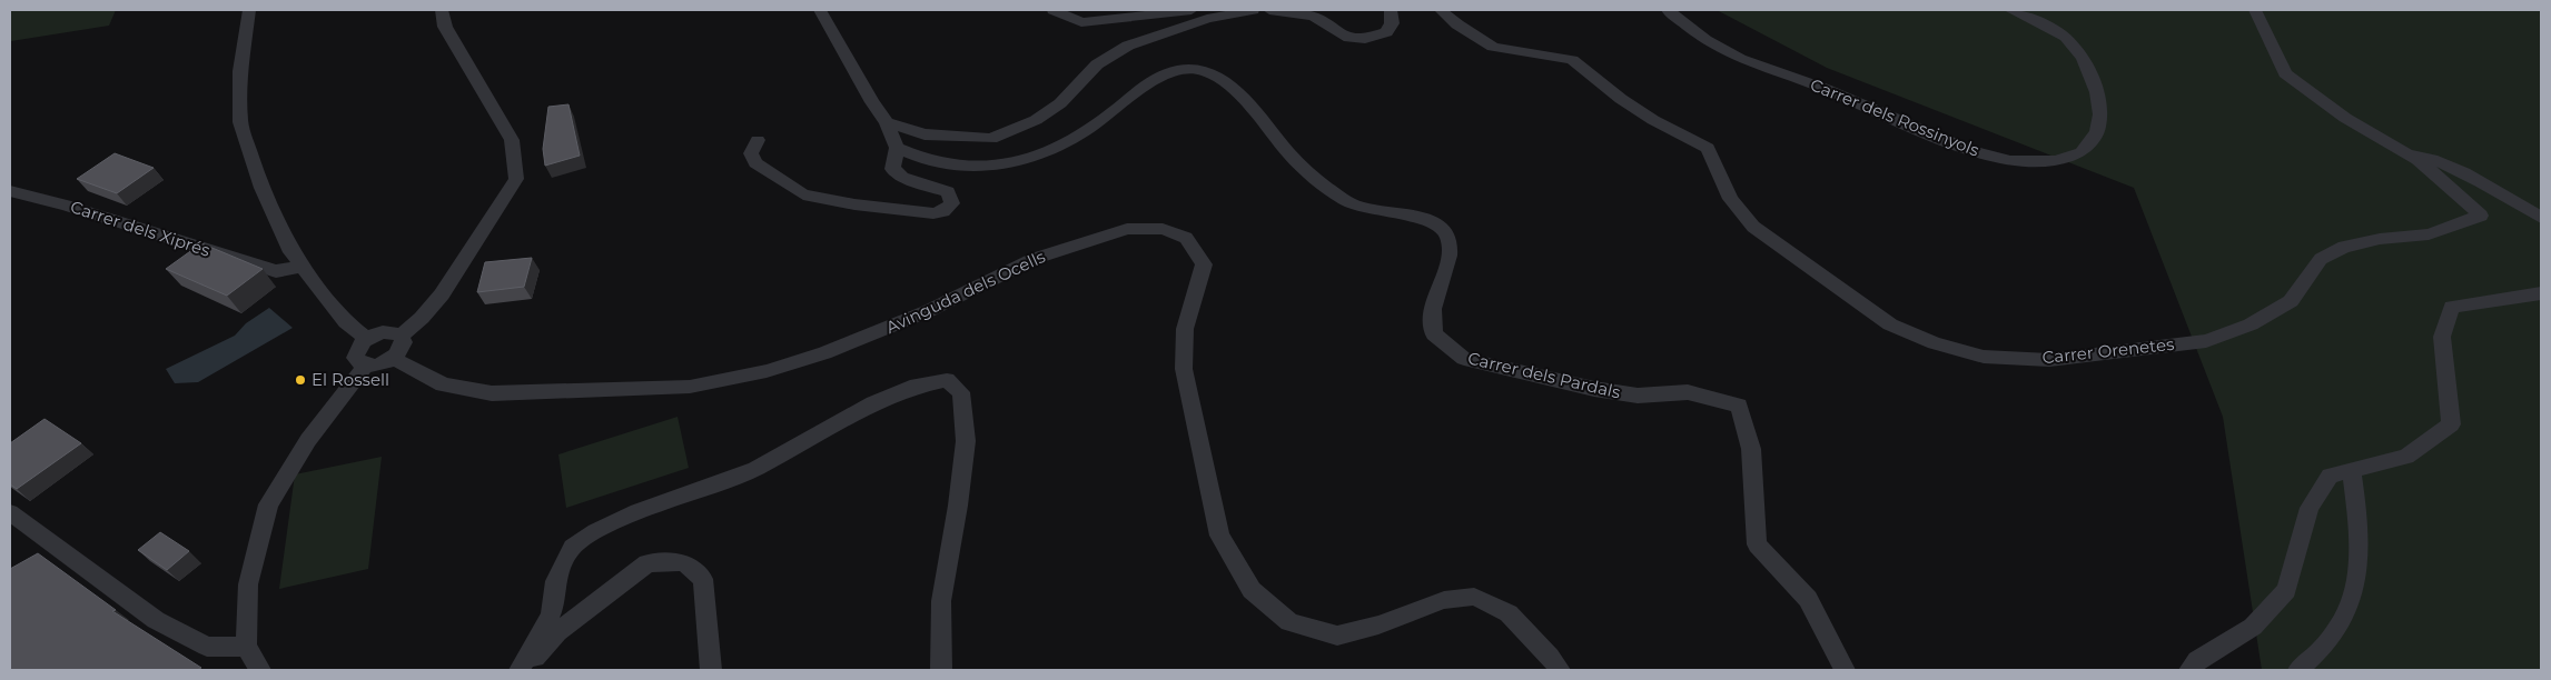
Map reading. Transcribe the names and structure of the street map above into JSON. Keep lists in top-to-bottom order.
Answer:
{
  "streets": {
    "street": [
      "Carrer dels Rossinyols",
      "Carrer dels Xiprés",
      "Avinguda dels Ocells",
      "Carrer Orenetes",
      "Carrer dels Pardals"
    ]
  },
  "places": ["El Rossell"]
}
